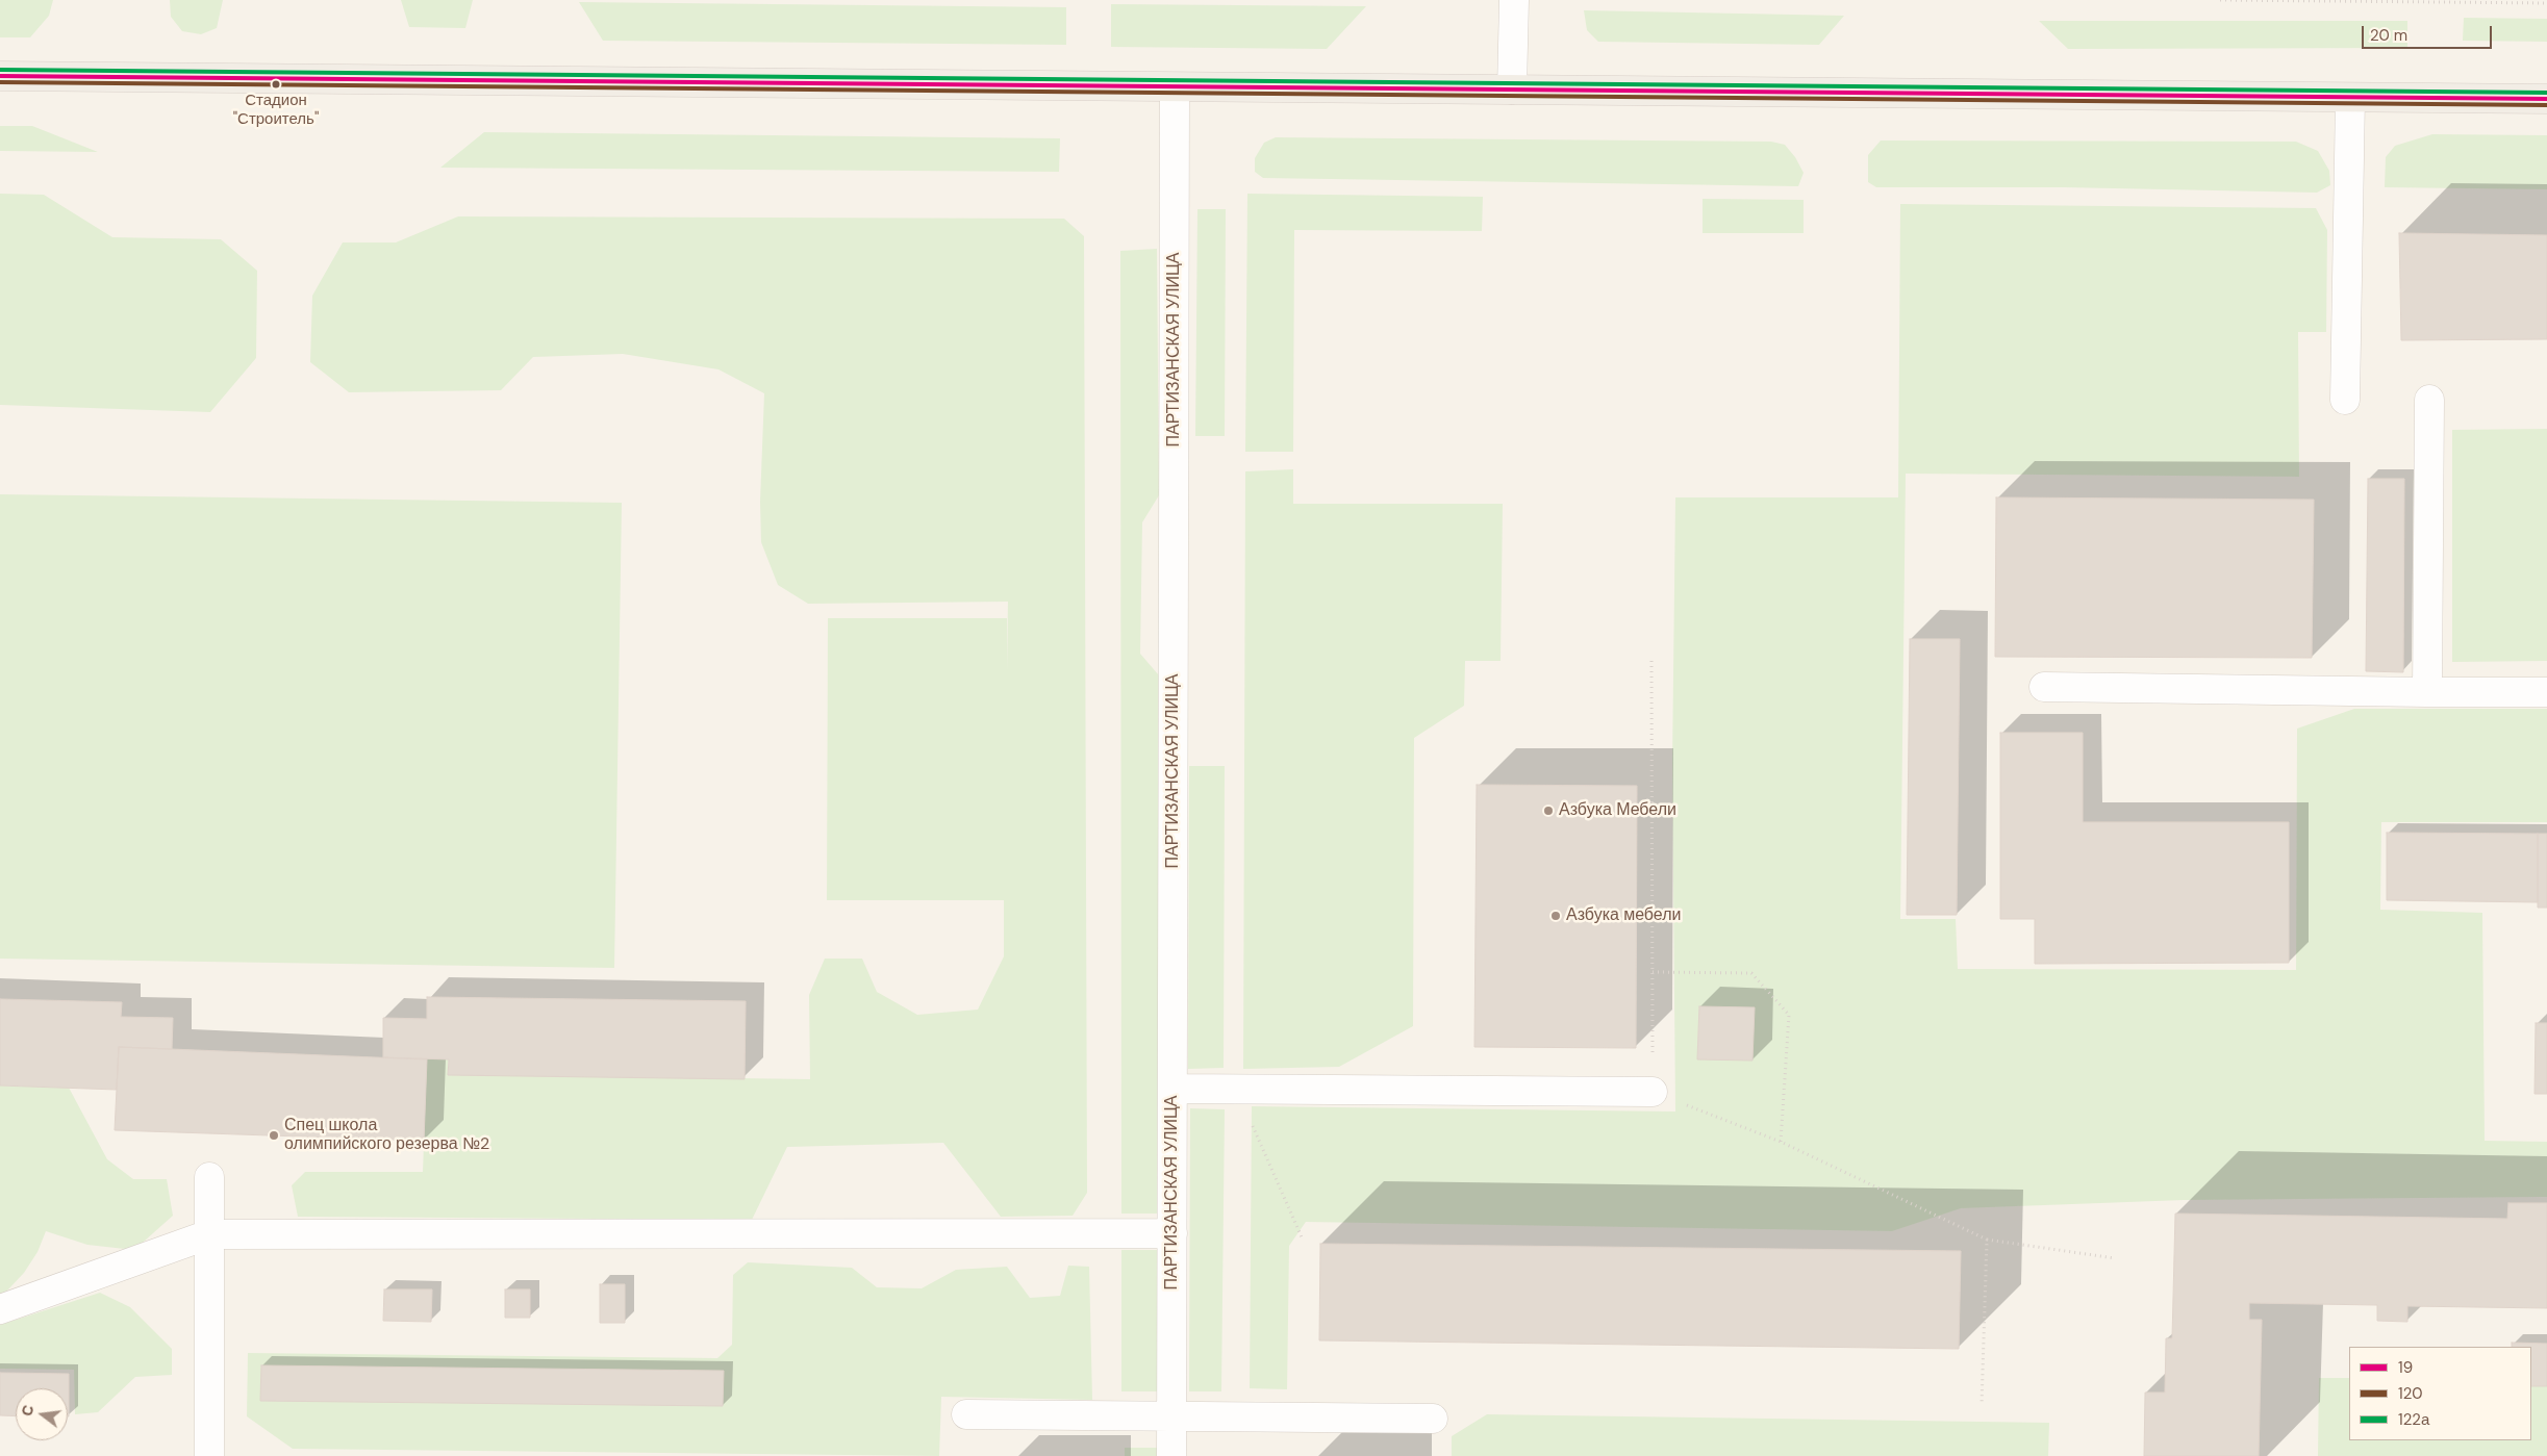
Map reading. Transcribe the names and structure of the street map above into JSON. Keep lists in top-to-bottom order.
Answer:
{
  "streets": {
    "street": ["ПАРТИЗАНСКАЯ УЛИЦА"]
  },
  "places": [
    "Стадион \"Строитель\"",
    "Азбука Мебели",
    "Азбука мебели",
    "Спец школа олимпийского резерва №2"
  ],
  "lines": ["transit line 122а", "transit line 19", "transit line 120"],
  "legend": ["19", "120", "122а"],
  "scale_bar": "20 m",
  "north": "left"
}
